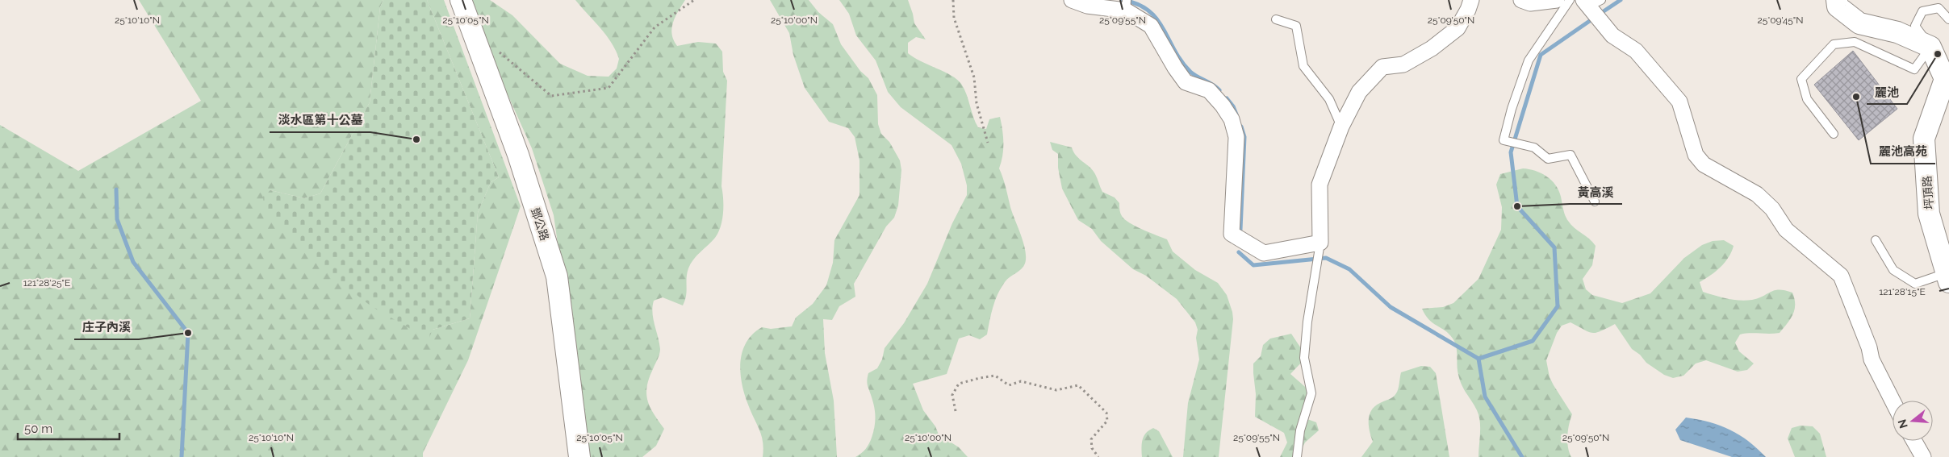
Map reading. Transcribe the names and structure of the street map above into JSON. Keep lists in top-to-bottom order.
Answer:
{
  "streets": {
    "street": ["坪頂路", "鄧公路"]
  },
  "places": [
    "麗池",
    "麗池高苑",
    "淡水區第十公墓",
    "黃高溪",
    "庄子內溪"
  ],
  "scale_bar": "50 m",
  "north": "left",
  "coordinates": [
    "25°10'10\"N",
    "25°10'05\"N",
    "25°10'00\"N",
    "25°09'55\"N",
    "25°09'50\"N",
    "25°09'45\"N",
    "121°28'25\"E",
    "121°28'15\"E"
  ]
}
